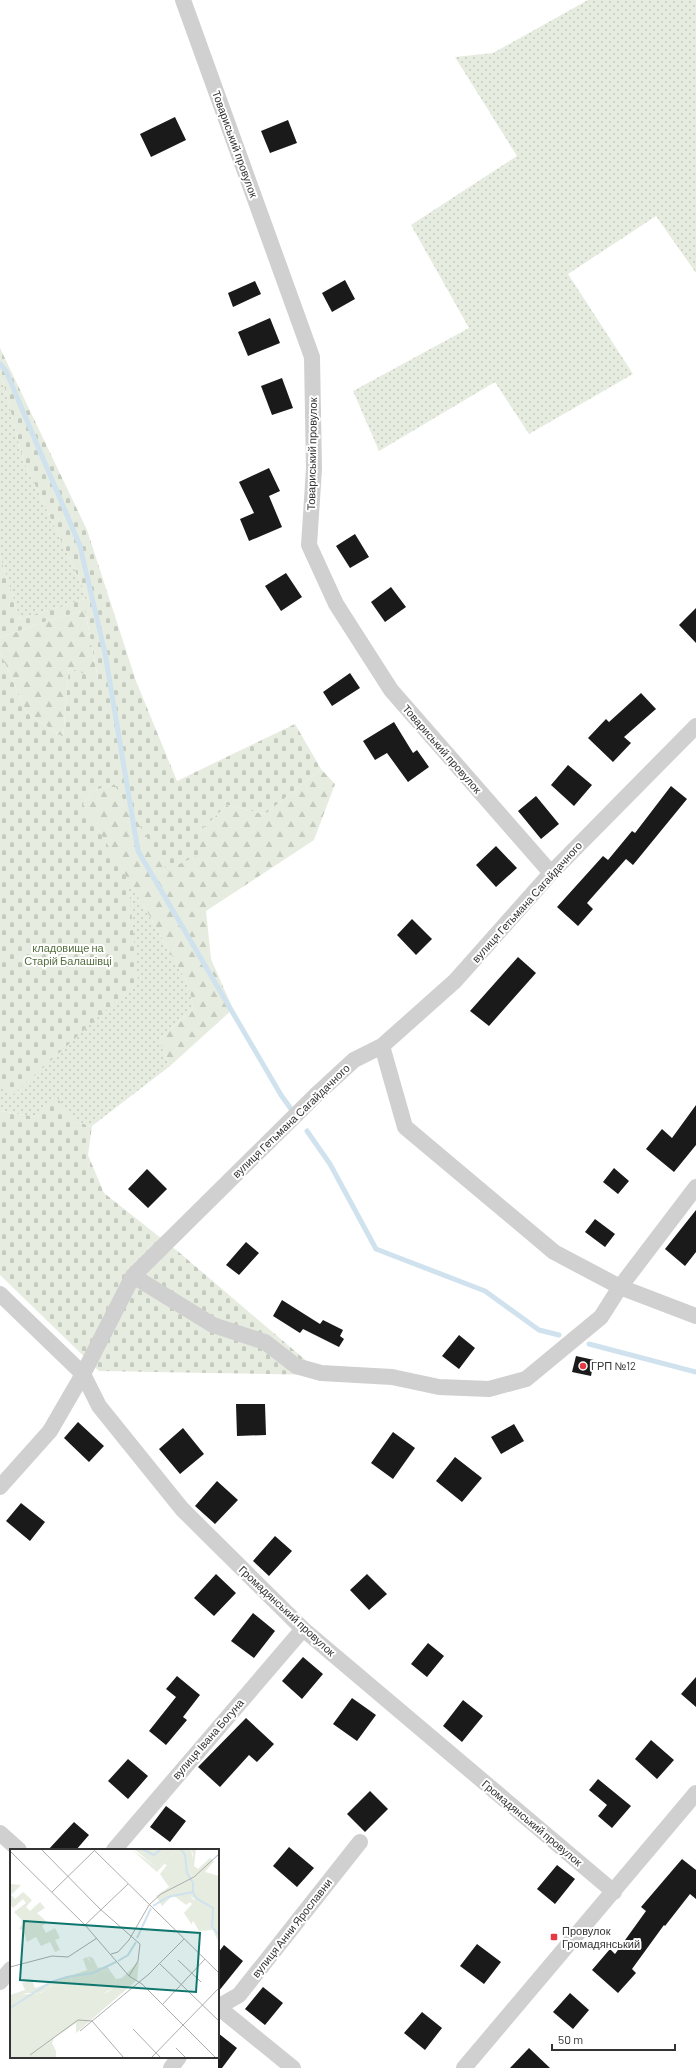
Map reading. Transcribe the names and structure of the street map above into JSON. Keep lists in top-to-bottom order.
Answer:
{
  "streets": {
    "street": [
      "Товариський провулок",
      "вулиця Гетьмана Сагайдачного",
      "Громадянський провулок",
      "вулиця Івана Богуна",
      "вулиця Анни Ярославни"
    ]
  },
  "crossings": [
    ["Товариський провулок", "вулиця Гетьмана Сагайдачного"],
    ["вулиця Гетьмана Сагайдачного", "Громадянський провулок"],
    ["Громадянський провулок", "вулиця Івана Богуна"]
  ],
  "parks": ["кладовище на Старій Балашівці"],
  "places": {
    "other": ["ГРП №12"],
    "transit": ["Провулок Громадянський"]
  },
  "scale_bar": "50 m"
}
